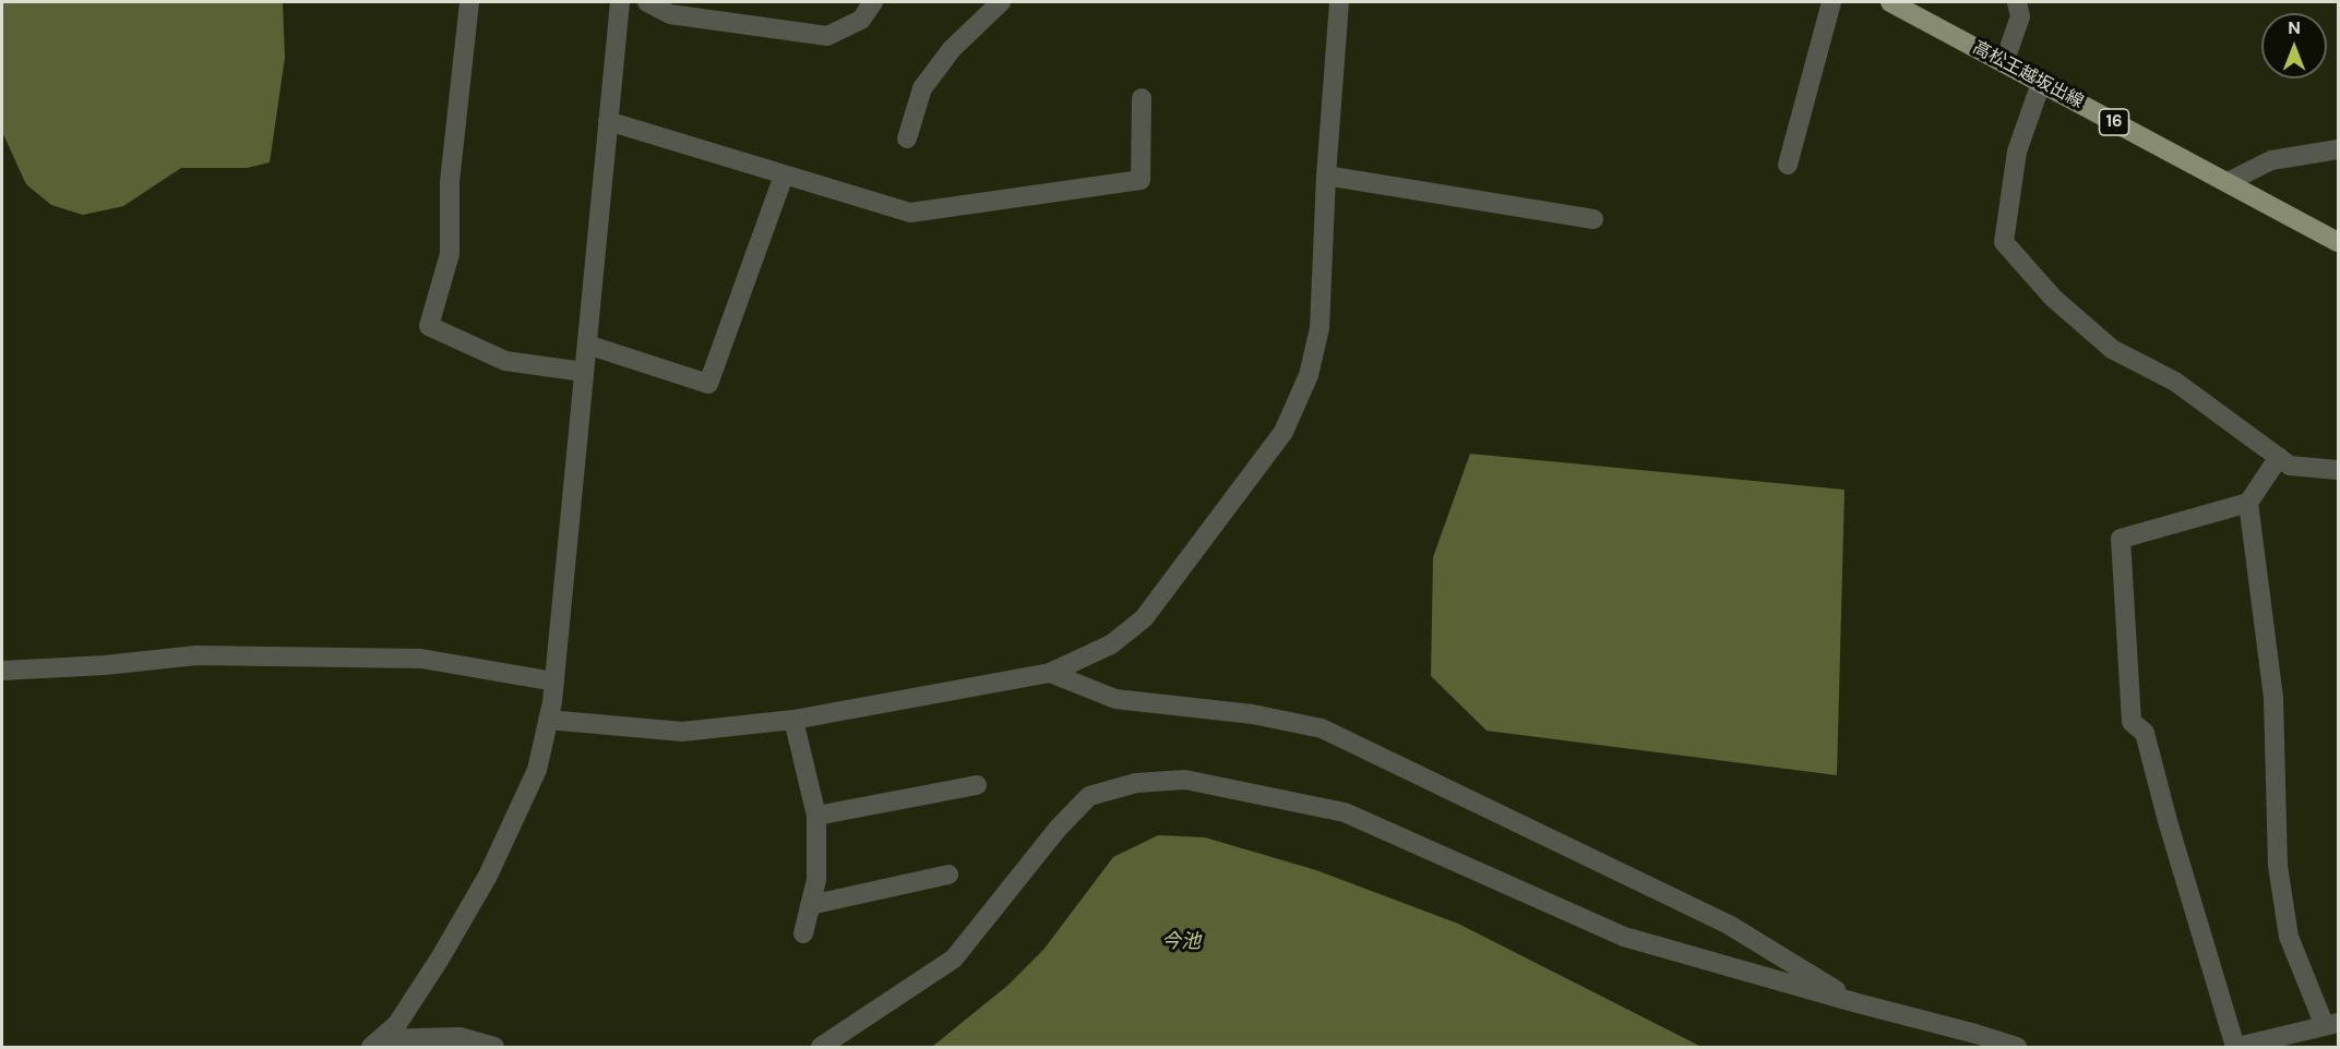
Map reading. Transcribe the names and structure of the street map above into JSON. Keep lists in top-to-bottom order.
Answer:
{
  "streets": {
    "main road": ["高松王越坂出線", "16"]
  },
  "water": ["今池"],
  "north": "top"
}
